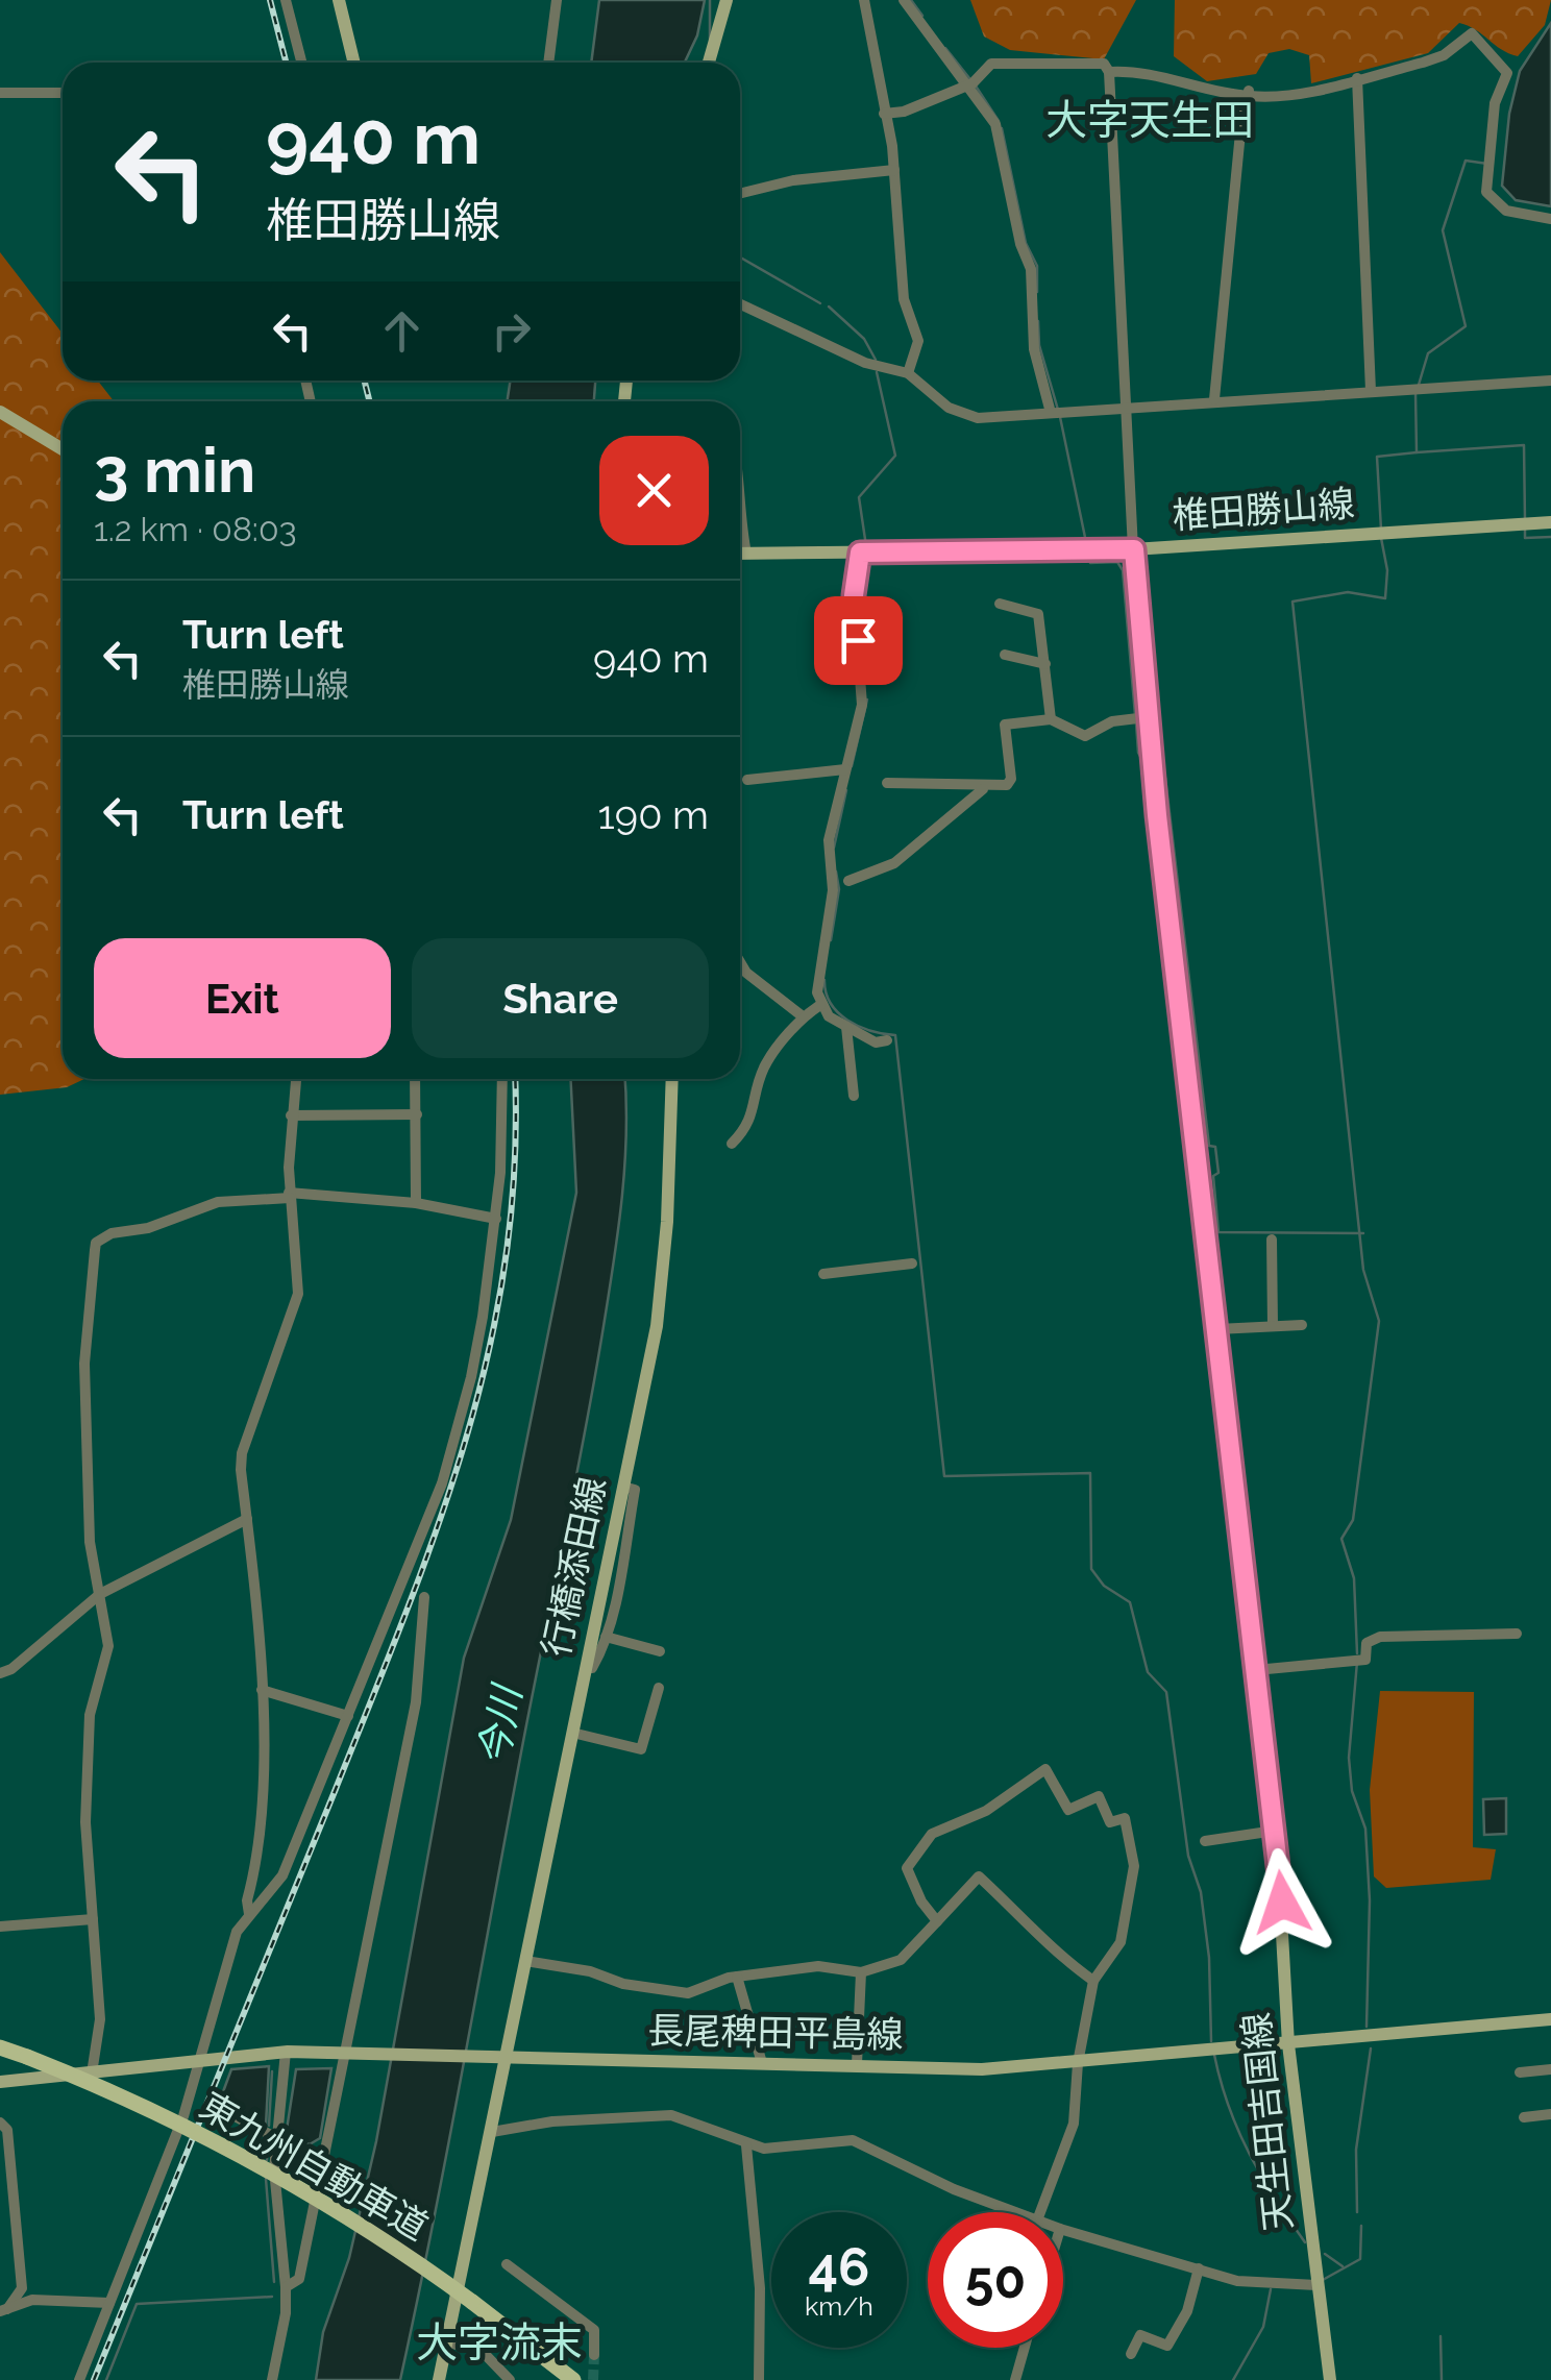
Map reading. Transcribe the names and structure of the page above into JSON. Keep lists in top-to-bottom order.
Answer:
{
  "streets": {
    "highway": ["東九州自動車道"],
    "main road": [
      "椎田勝山線",
      "行橋添田線",
      "長尾稗田平島線",
      "天生田吉国線"
    ]
  },
  "crossings": [
    ["椎田勝山線", "天生田吉国線"],
    ["行橋添田線", "長尾稗田平島線"],
    ["長尾稗田平島線", "天生田吉国線"]
  ],
  "districts": ["大字天生田", "大字流末"],
  "water": ["今川"],
  "page": {
    "turn": ["940 m", "椎田勝山線"],
    "heading": ["3 min", "1.2 km · 08:03"],
    "list": [
      {
        "name": "Turn left",
        "note": "椎田勝山線",
        "value": "940 m"
      },
      {
        "name": "Turn left",
        "value": "190 m"
      }
    ],
    "buttons": ["Exit", "Share"],
    "speed": "46 km/h",
    "limit": "50"
  }
}
